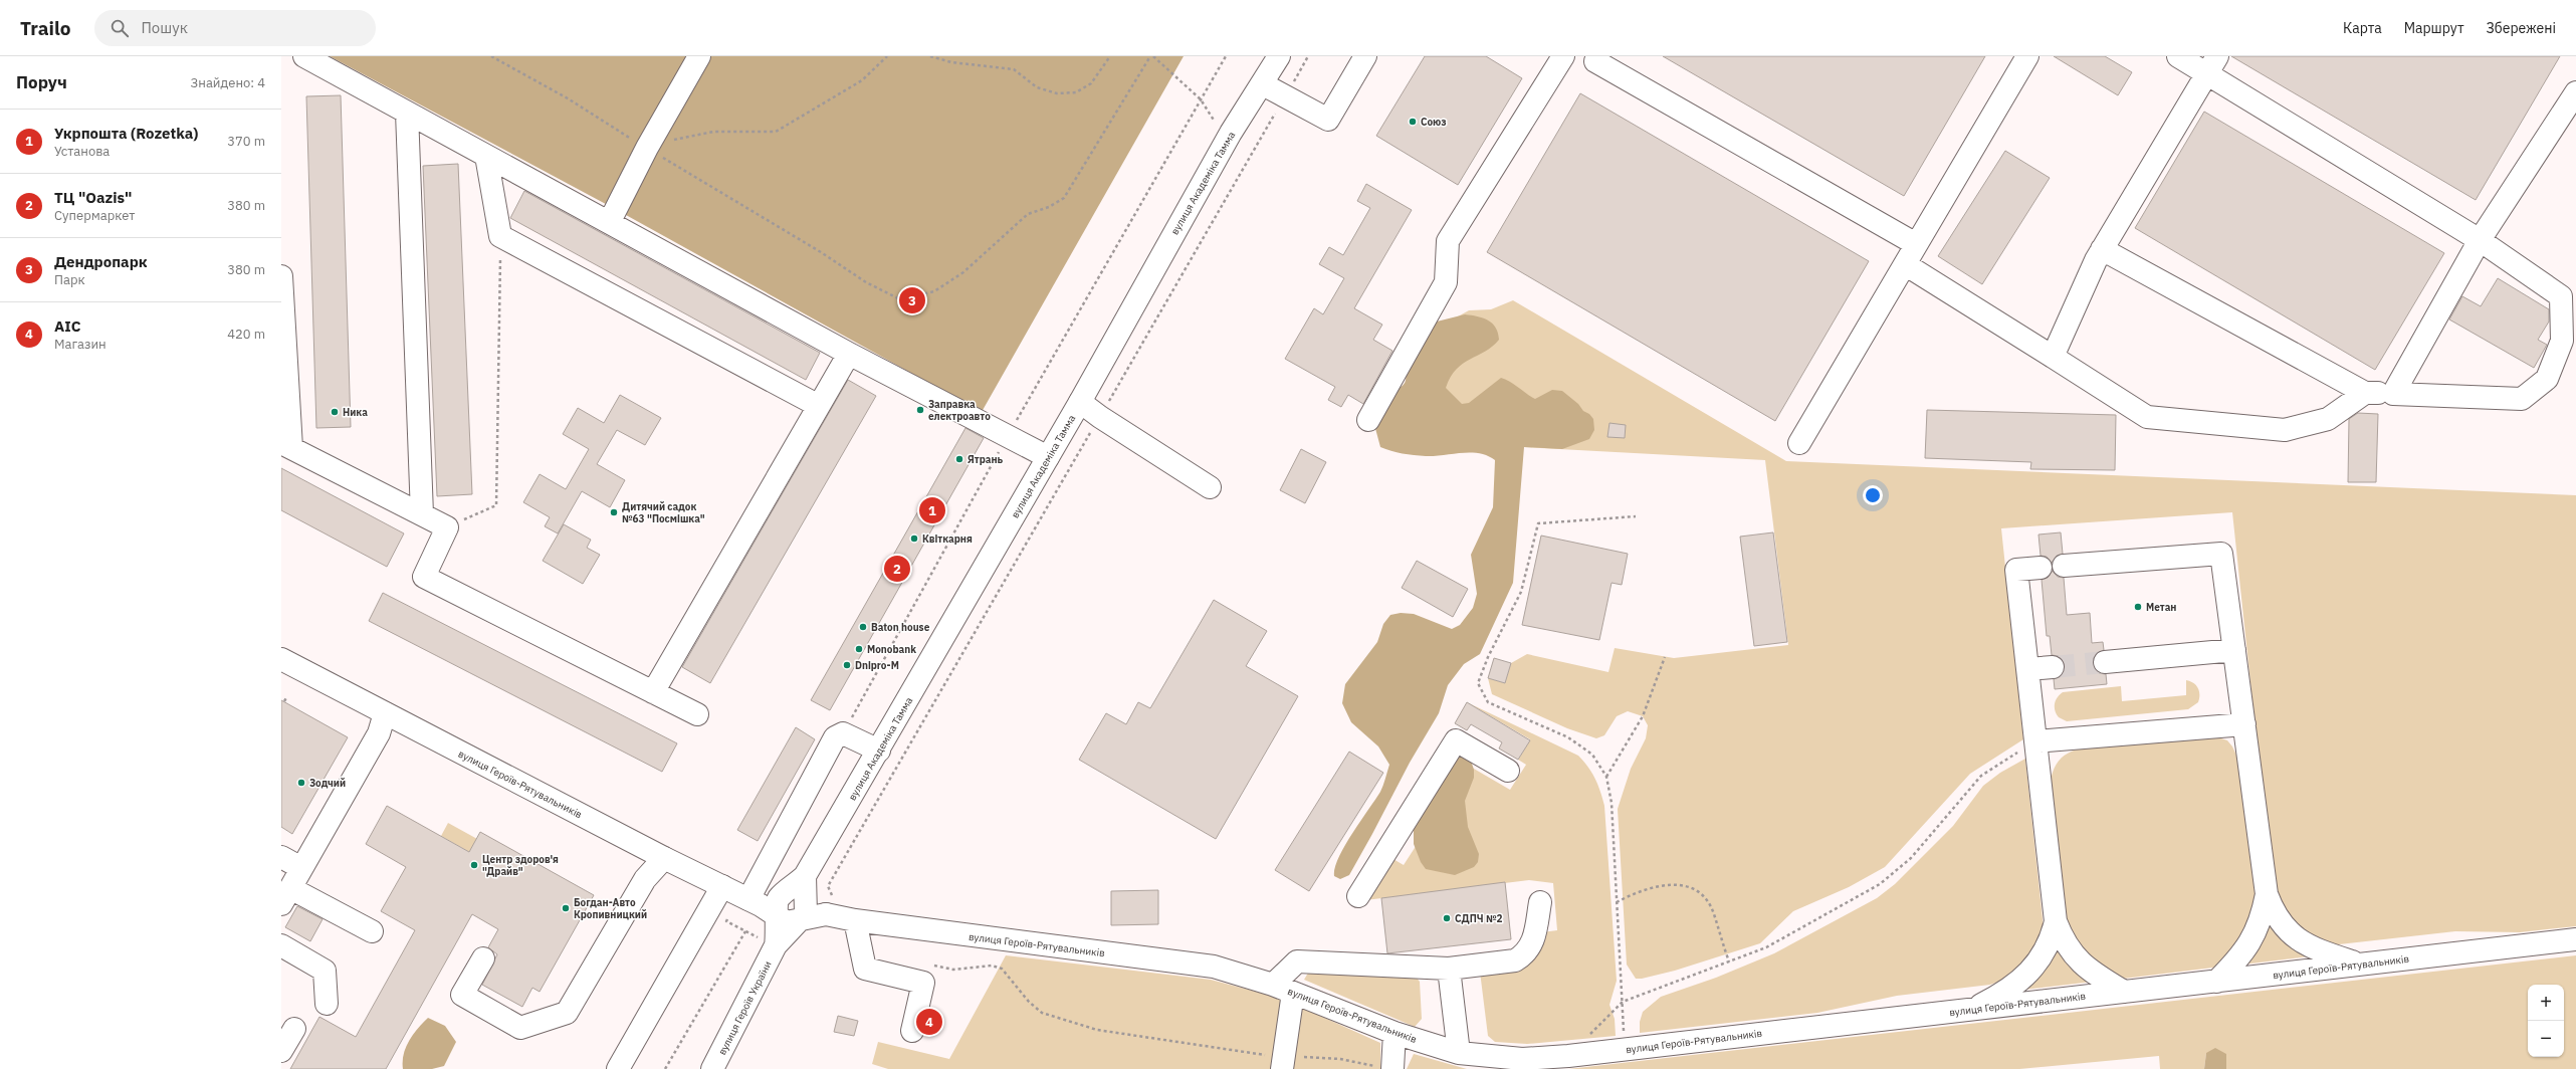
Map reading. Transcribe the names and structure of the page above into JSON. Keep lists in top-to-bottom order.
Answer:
{
  "streets": {
    "main road": ["вулиця Академіка Тамма", "вулиця Героїв-Рятувальників", "вулиця Героїв України"]
  },
  "crossings": [
    ["вулиця Академіка Тамма", "вулиця Героїв-Рятувальників"],
    ["вулиця Героїв-Рятувальників", "вулиця Героїв України"]
  ],
  "places": [
    "Союз",
    "Заправка електроавто",
    "Ника",
    "Ятрань",
    "Дитячий садок №63 \"Посмішка\"",
    "Квіткарня",
    "Метан",
    "Baton house",
    "Monobank",
    "Dnipro-M",
    "Зодчий",
    "Центр здоров'я \"Драйв\"",
    "Богдан-Авто Кропивницкий",
    "СДПЧ №2"
  ],
  "page": {
    "header": "Trailo",
    "search": "Пошук",
    "nav": ["Карта", "Маршрут", "Збережені"],
    "heading": ["Поруч", "Знайдено: 4"],
    "list": [
      {
        "mark": "1",
        "name": "Укрпошта (Rozetka)",
        "note": "Установа",
        "value": "370 m"
      },
      {
        "mark": "2",
        "name": "ТЦ \"Oazis\"",
        "note": "Супермаркет",
        "value": "380 m"
      },
      {
        "mark": "3",
        "name": "Дендропарк",
        "note": "Парк",
        "value": "380 m"
      },
      {
        "mark": "4",
        "name": "АІС",
        "note": "Магазин",
        "value": "420 m"
      }
    ],
    "pins": [
      "3",
      "1",
      "2",
      "4"
    ],
    "map_buttons": ["+", "−"]
  }
}
